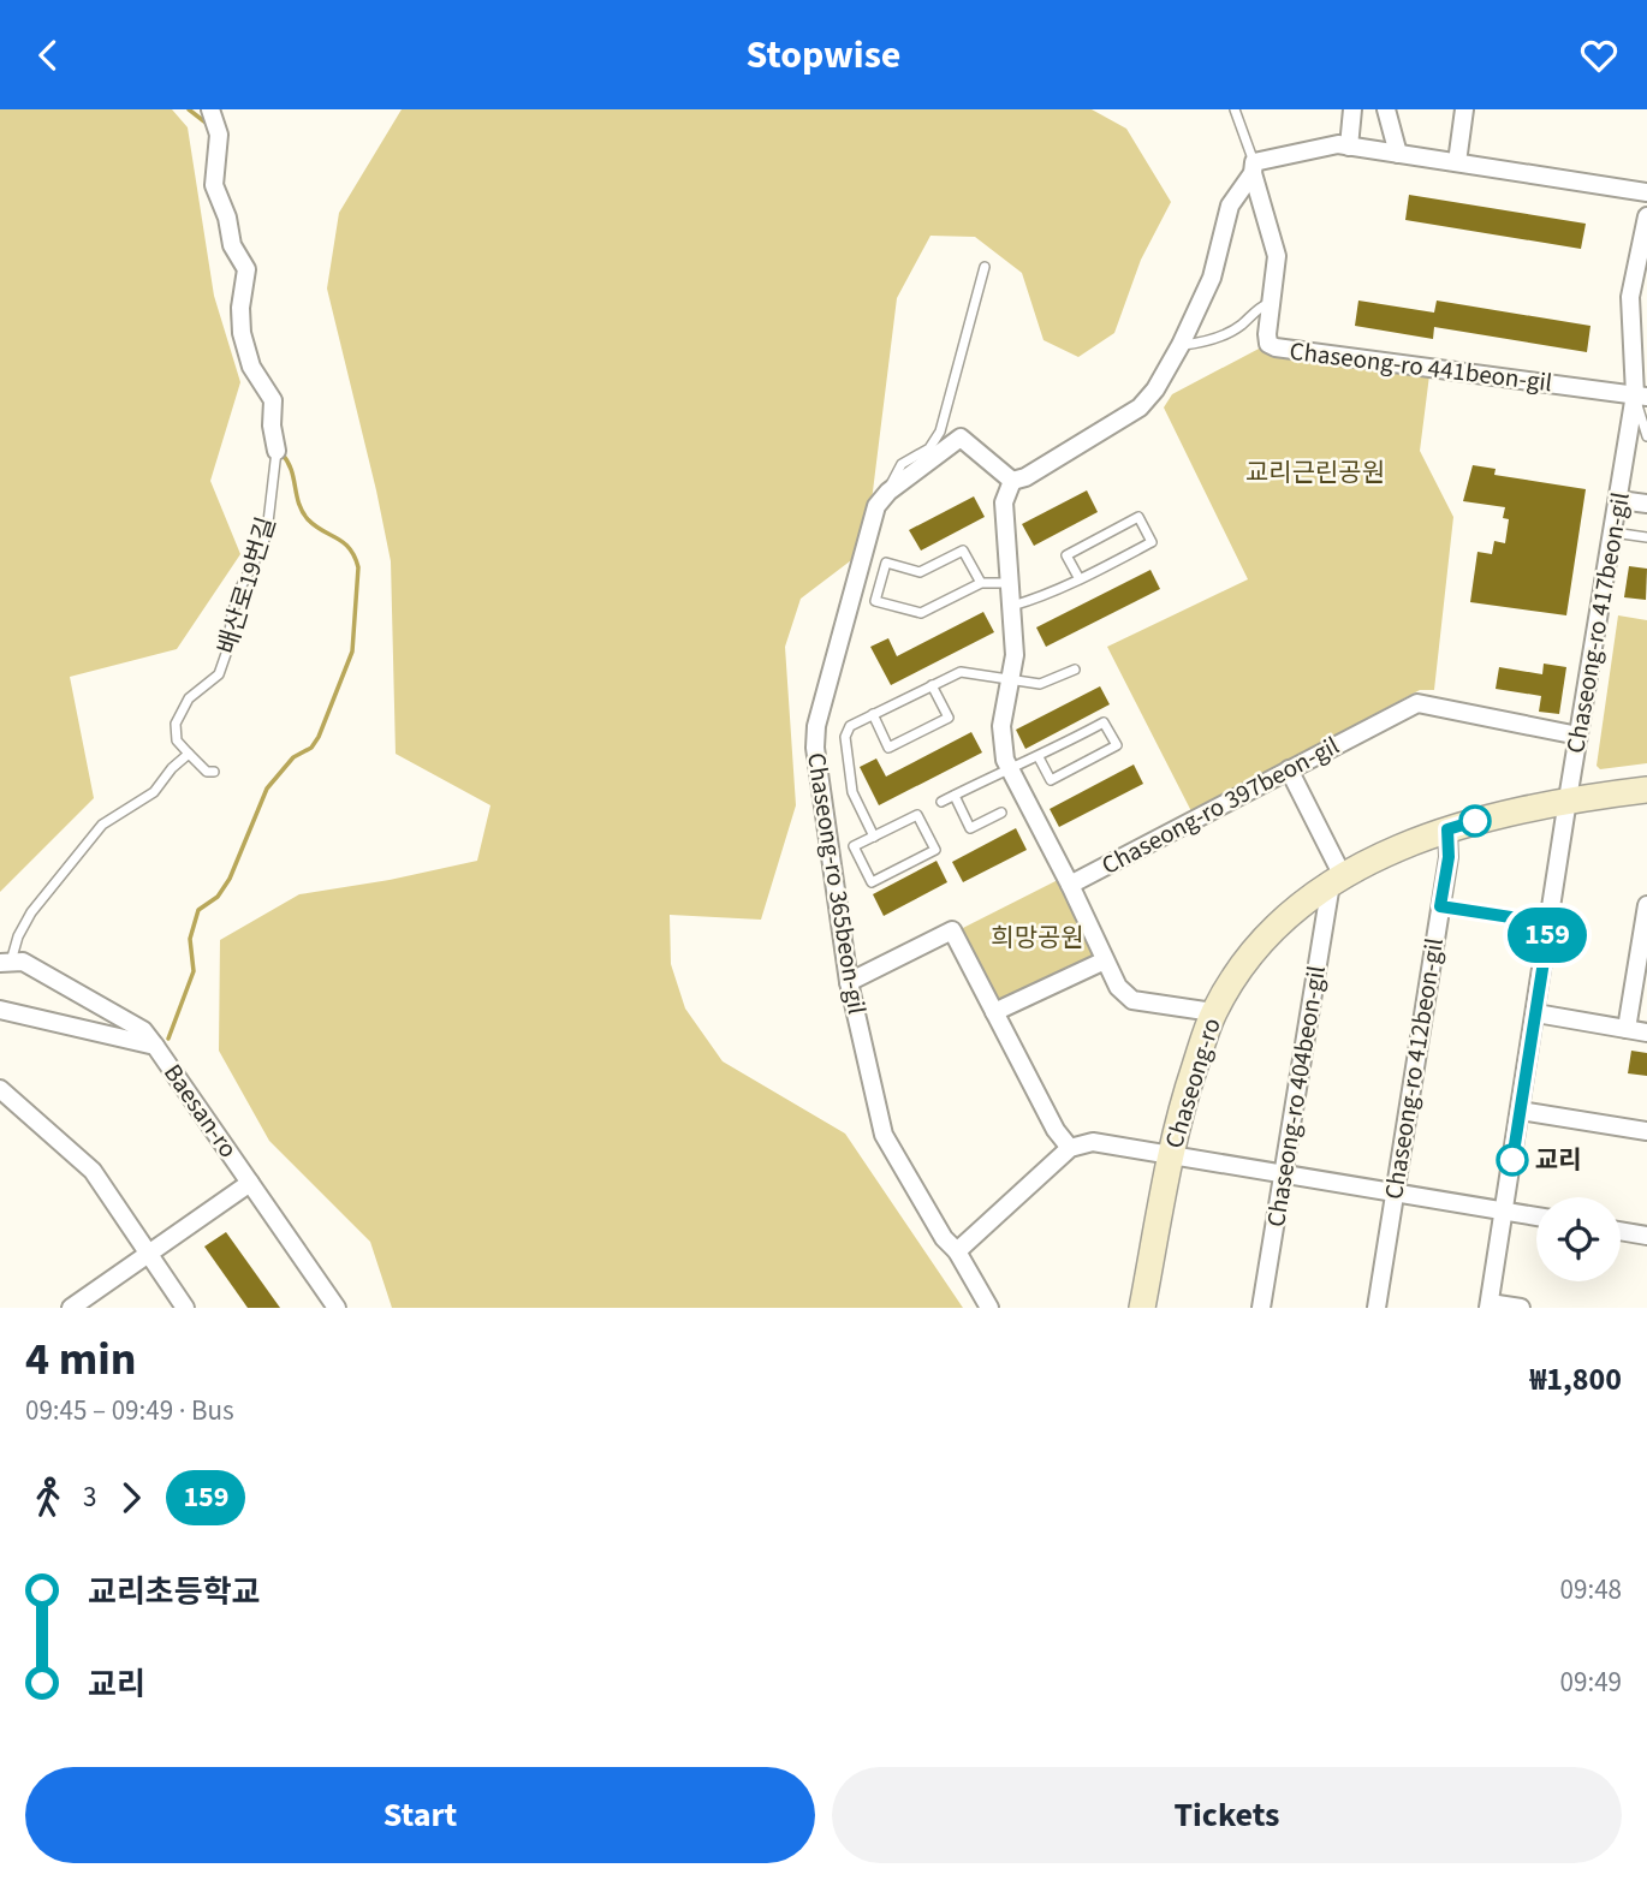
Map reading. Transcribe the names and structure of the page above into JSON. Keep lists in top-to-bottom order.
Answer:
{
  "streets": {
    "main road": ["Chaseong-ro"],
    "street": [
      "Chaseong-ro 441beon-gil",
      "배산로19번길",
      "Chaseong-ro 417beon-gil",
      "Chaseong-ro 397beon-gil",
      "Chaseong-ro 365beon-gil",
      "Chaseong-ro 412beon-gil",
      "Chaseong-ro 404beon-gil",
      "Baesan-ro"
    ]
  },
  "crossings": [
    ["Chaseong-ro 441beon-gil", "Chaseong-ro 417beon-gil"],
    ["Chaseong-ro 417beon-gil", "Chaseong-ro 397beon-gil"],
    ["Chaseong-ro 417beon-gil", "Chaseong-ro"],
    ["Chaseong-ro 412beon-gil", "Chaseong-ro"],
    ["Chaseong-ro", "Chaseong-ro 404beon-gil"]
  ],
  "parks": ["교리근린공원", "희망공원"],
  "places": ["교리"],
  "lines": ["bus line 159"],
  "page": {
    "header": "Stopwise",
    "on_map": "159",
    "heading": ["4 min", "09:45 – 09:49 · Bus", "₩1,800"],
    "legs": ["3", "159"],
    "list": [
      {
        "name": "교리초등학교",
        "value": "09:48"
      },
      {
        "name": "교리",
        "value": "09:49"
      }
    ],
    "buttons": ["Start", "Tickets"]
  }
}
